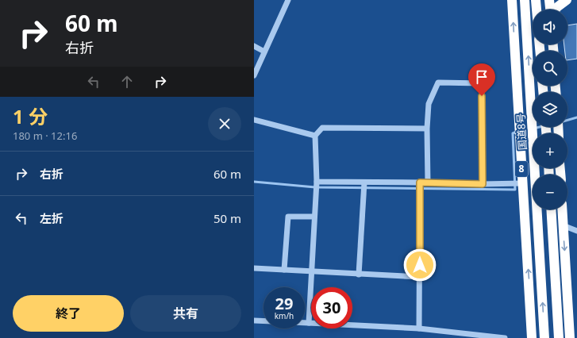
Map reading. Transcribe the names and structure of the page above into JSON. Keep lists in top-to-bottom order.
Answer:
{
  "streets": {
    "highway": ["国道8号", "8"]
  },
  "page": {
    "turn": ["60 m", "右折"],
    "map_buttons": ["+", "−"],
    "heading": ["1 分", "180 m · 12:16"],
    "list": [
      {
        "name": "右折",
        "value": "60 m"
      },
      {
        "name": "左折",
        "value": "50 m"
      }
    ],
    "speed": "29 km/h",
    "limit": "30",
    "buttons": ["終了", "共有"]
  }
}
